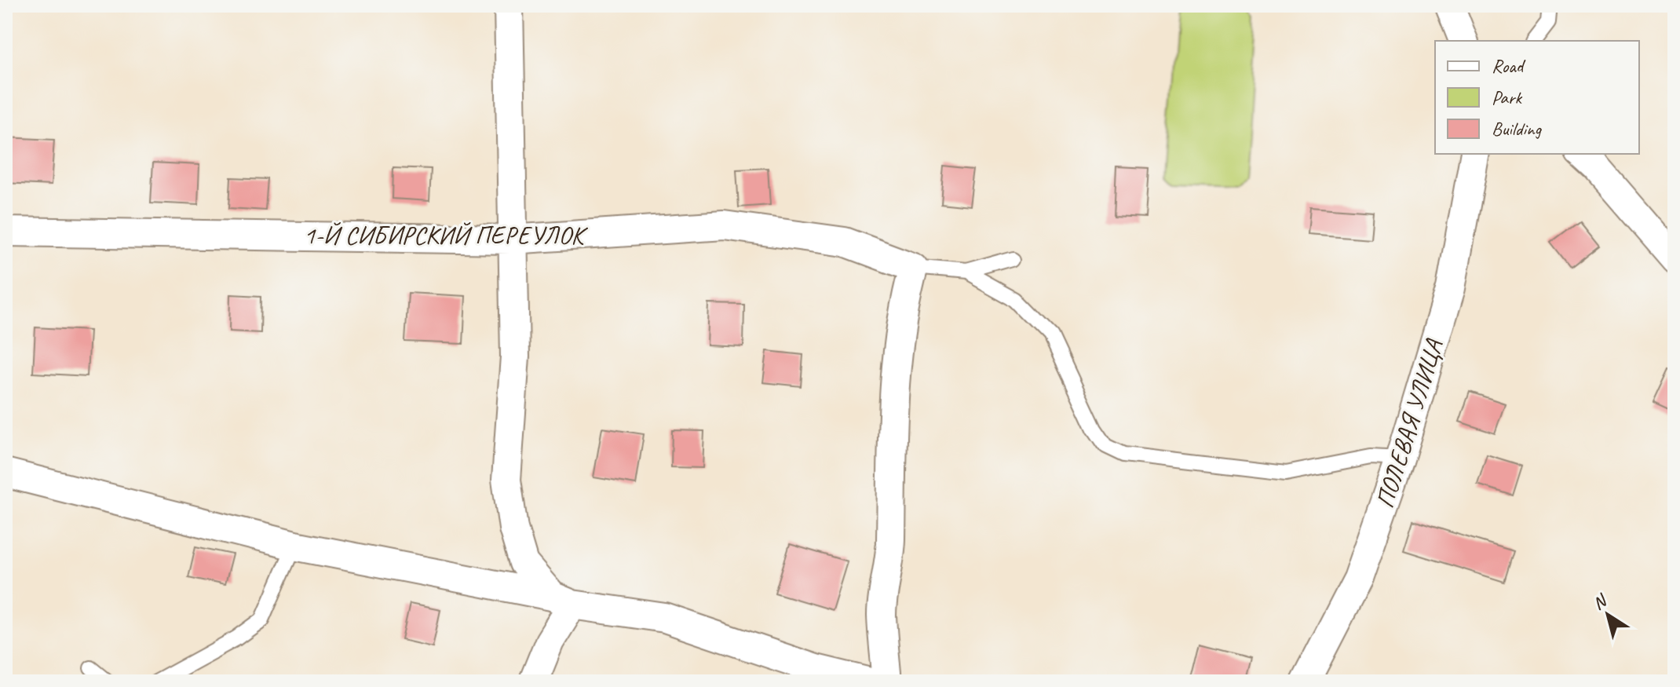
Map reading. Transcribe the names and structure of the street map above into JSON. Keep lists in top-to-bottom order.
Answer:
{
  "streets": {
    "street": ["1-Й СИБИРСКИЙ ПЕРЕУЛОК", "ПОЛЕВАЯ УЛИЦА"]
  },
  "legend": ["Road", "Park", "Building"],
  "north": "top left"
}
